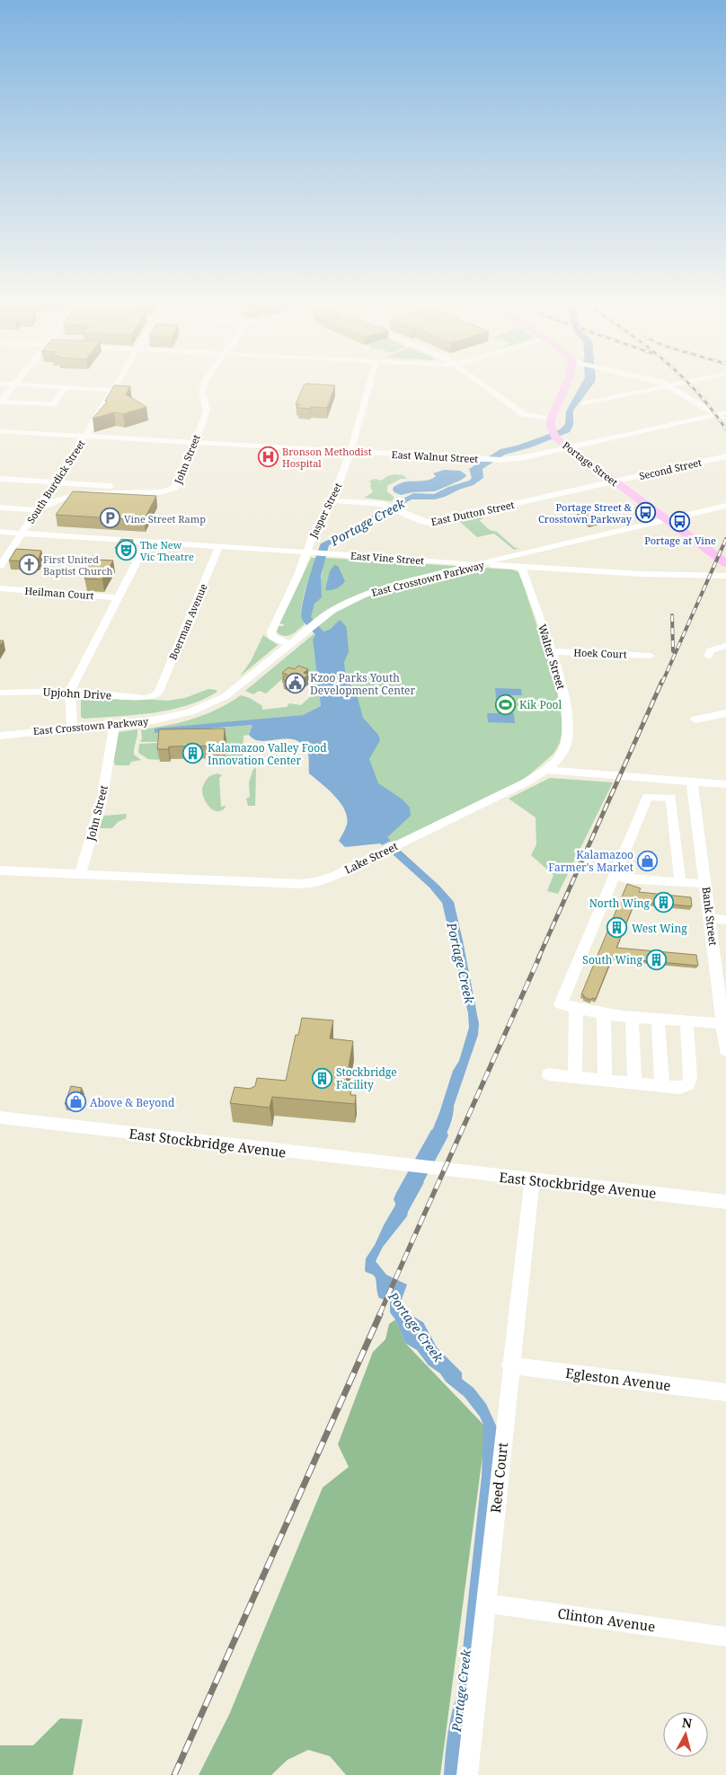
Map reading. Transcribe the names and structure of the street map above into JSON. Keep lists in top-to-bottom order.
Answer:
{
  "streets": {
    "main road": ["Portage Street"],
    "street": [
      "East Walnut Street",
      "John Street",
      "Second Street",
      "South Burdick Street",
      "Jasper Street",
      "East Dutton Street",
      "East Vine Street",
      "East Crosstown Parkway",
      "Heilman Court",
      "Boerman Avenue",
      "Hoek Court",
      "Walter Street",
      "Upjohn Drive",
      "Lake Street",
      "Bank Street",
      "East Stockbridge Avenue",
      "Egleston Avenue",
      "Reed Court",
      "Clinton Avenue"
    ]
  },
  "crossings": [
    ["East Walnut Street", "John Street"],
    ["East Walnut Street", "Portage Street"],
    ["East Walnut Street", "South Burdick Street"],
    ["East Walnut Street", "Jasper Street"],
    ["John Street", "South Burdick Street"],
    ["John Street", "East Crosstown Parkway"],
    ["John Street", "Lake Street"],
    ["Portage Street", "Second Street"],
    ["Portage Street", "East Dutton Street"],
    ["Portage Street", "East Crosstown Parkway"],
    ["Second Street", "East Dutton Street"],
    ["South Burdick Street", "East Vine Street"],
    ["Jasper Street", "East Dutton Street"],
    ["Jasper Street", "East Vine Street"],
    ["Jasper Street", "East Crosstown Parkway"],
    ["East Vine Street", "East Crosstown Parkway"],
    ["East Vine Street", "Boerman Avenue"],
    ["East Vine Street", "Walter Street"],
    ["Boerman Avenue", "Upjohn Drive"],
    ["Hoek Court", "Walter Street"],
    ["Walter Street", "Lake Street"],
    ["East Stockbridge Avenue", "Reed Court"],
    ["Egleston Avenue", "Reed Court"],
    ["Reed Court", "Clinton Avenue"]
  ],
  "water": ["Portage Creek"],
  "places": {
    "hospital": ["Bronson Methodist Hospital"],
    "bus stop": ["Portage Street & Crosstown Parkway", "Portage at Vine"],
    "parking": ["Vine Street Ramp"],
    "theatre": ["The New Vic Theatre"],
    "church": ["First United Baptist Church"],
    "public building": ["Kzoo Parks Youth Development Center"],
    "sports": ["Kik Pool"],
    "building": [
      "Kalamazoo Valley Food Innovation Center",
      "North Wing",
      "West Wing",
      "South Wing",
      "Stockbridge Facility"
    ],
    "shop": ["Kalamazoo Farmer's Market", "Above & Beyond"]
  },
  "north": "top"
}
